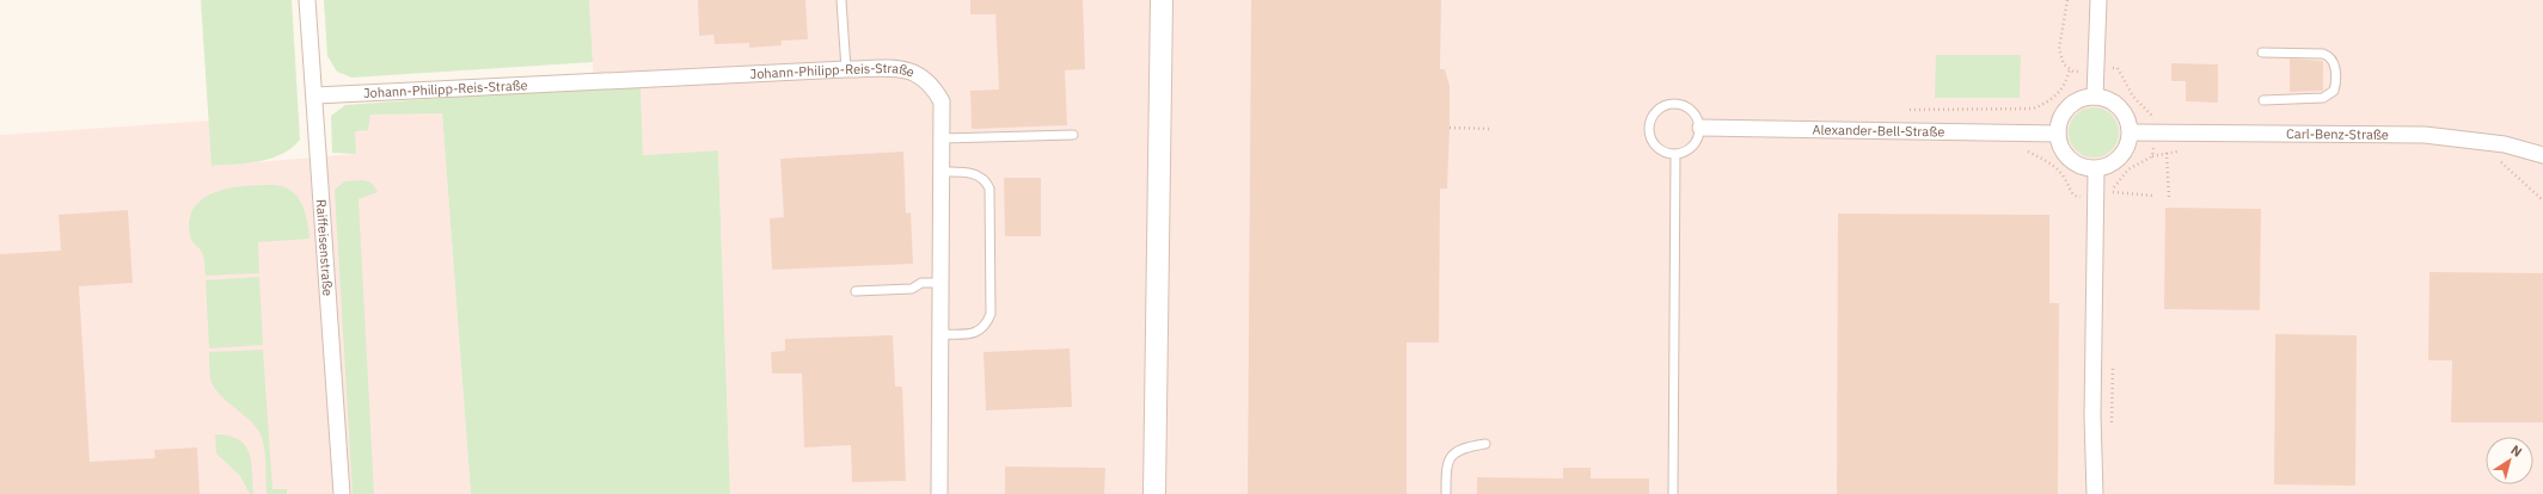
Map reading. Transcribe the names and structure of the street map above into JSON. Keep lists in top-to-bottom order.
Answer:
{
  "streets": {
    "street": [
      "Johann-Philipp-Reis-Straße",
      "Alexander-Bell-Straße",
      "Carl-Benz-Straße",
      "Raiffeisenstraße"
    ]
  },
  "crossings": [
    ["Johann-Philipp-Reis-Straße", "Raiffeisenstraße"],
    ["Alexander-Bell-Straße", "Carl-Benz-Straße"]
  ],
  "north": "top right"
}
